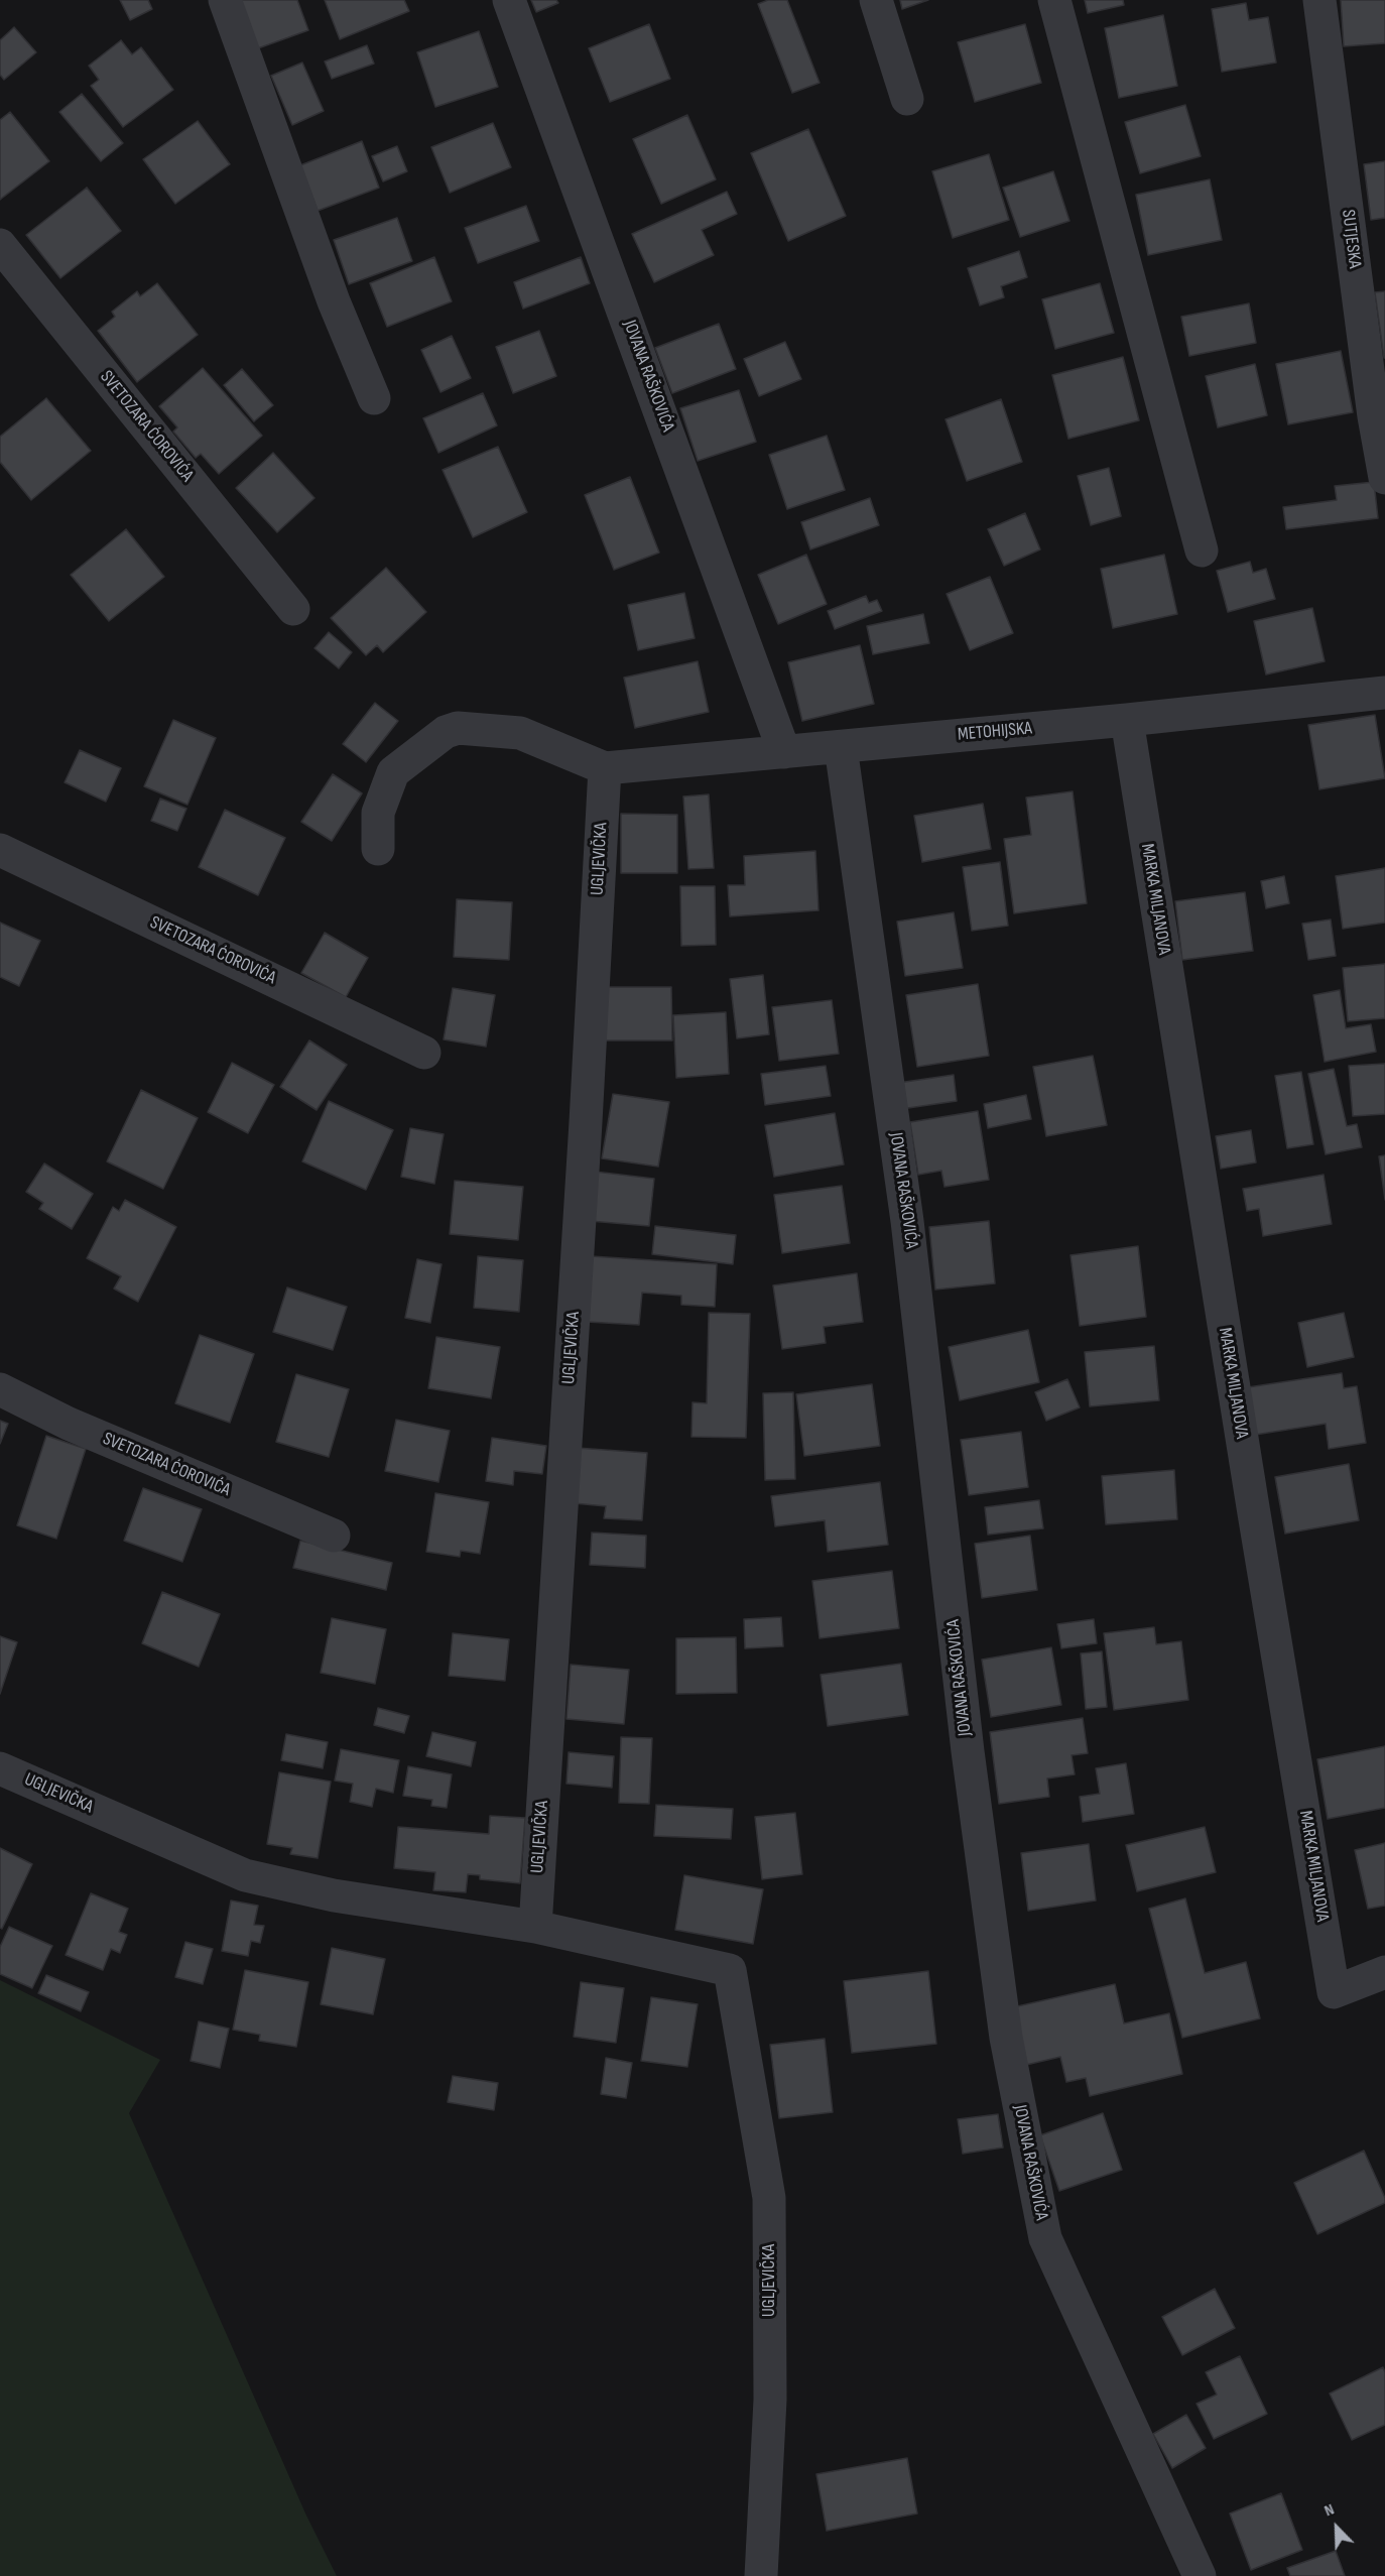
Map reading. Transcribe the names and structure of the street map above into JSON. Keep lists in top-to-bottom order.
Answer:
{
  "streets": {
    "street": [
      "SUTJESKA",
      "JOVANA RAŠKOVIĆA",
      "SVETOZARA ĆOROVIĆA",
      "METOHIJSKA",
      "UGLJEVIČKA",
      "MARKA MILJANOVA"
    ]
  },
  "crossings": [
    ["JOVANA RAŠKOVIĆA", "METOHIJSKA"],
    ["METOHIJSKA", "UGLJEVIČKA"],
    ["METOHIJSKA", "MARKA MILJANOVA"]
  ],
  "north": "top left"
}
